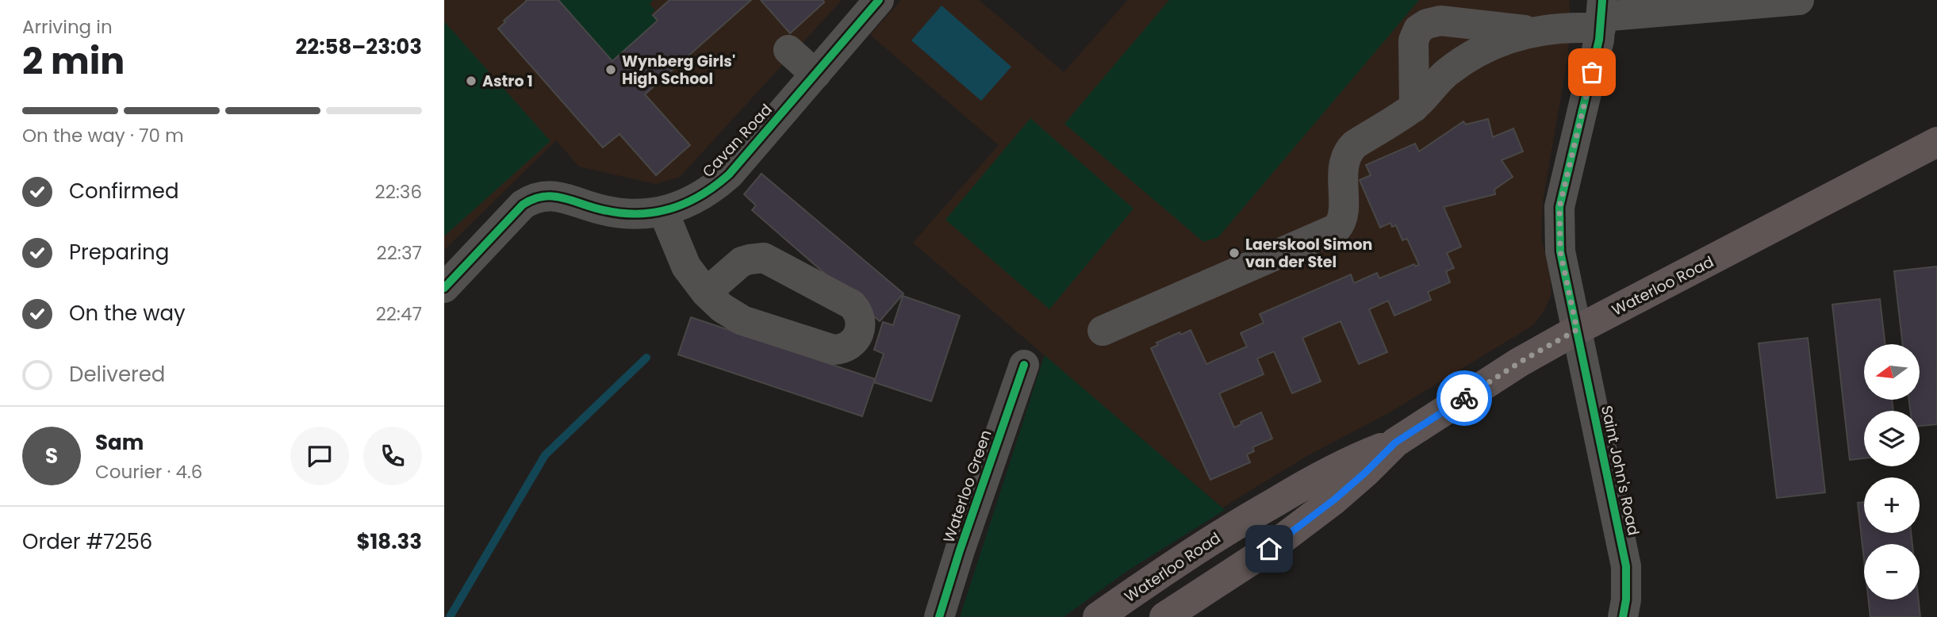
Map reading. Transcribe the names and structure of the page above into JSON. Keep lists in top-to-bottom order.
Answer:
{
  "streets": {
    "main road": ["Waterloo Road"],
    "street": ["Cavan Road", "Saint John's Road", "Waterloo Green"]
  },
  "crossings": [
    ["Waterloo Road", "Saint John's Road"]
  ],
  "places": ["Wynberg Girls' High School", "Astro 1", "Laerskool Simon van der Stel"],
  "north": "left",
  "page": {
    "heading": ["2 min", "Arriving in", "22:58–23:03"],
    "panel": [
      "Sam",
      "Courier · 4.6",
      "Order #7256",
      "$18.33"
    ],
    "bar": "On the way · 70 m",
    "list": [
      ["Confirmed", "22:36"],
      ["Preparing", "22:37"],
      ["On the way", "22:47"],
      "Delivered"
    ],
    "map_buttons": ["+", "−"],
    "round": "S"
  }
}
